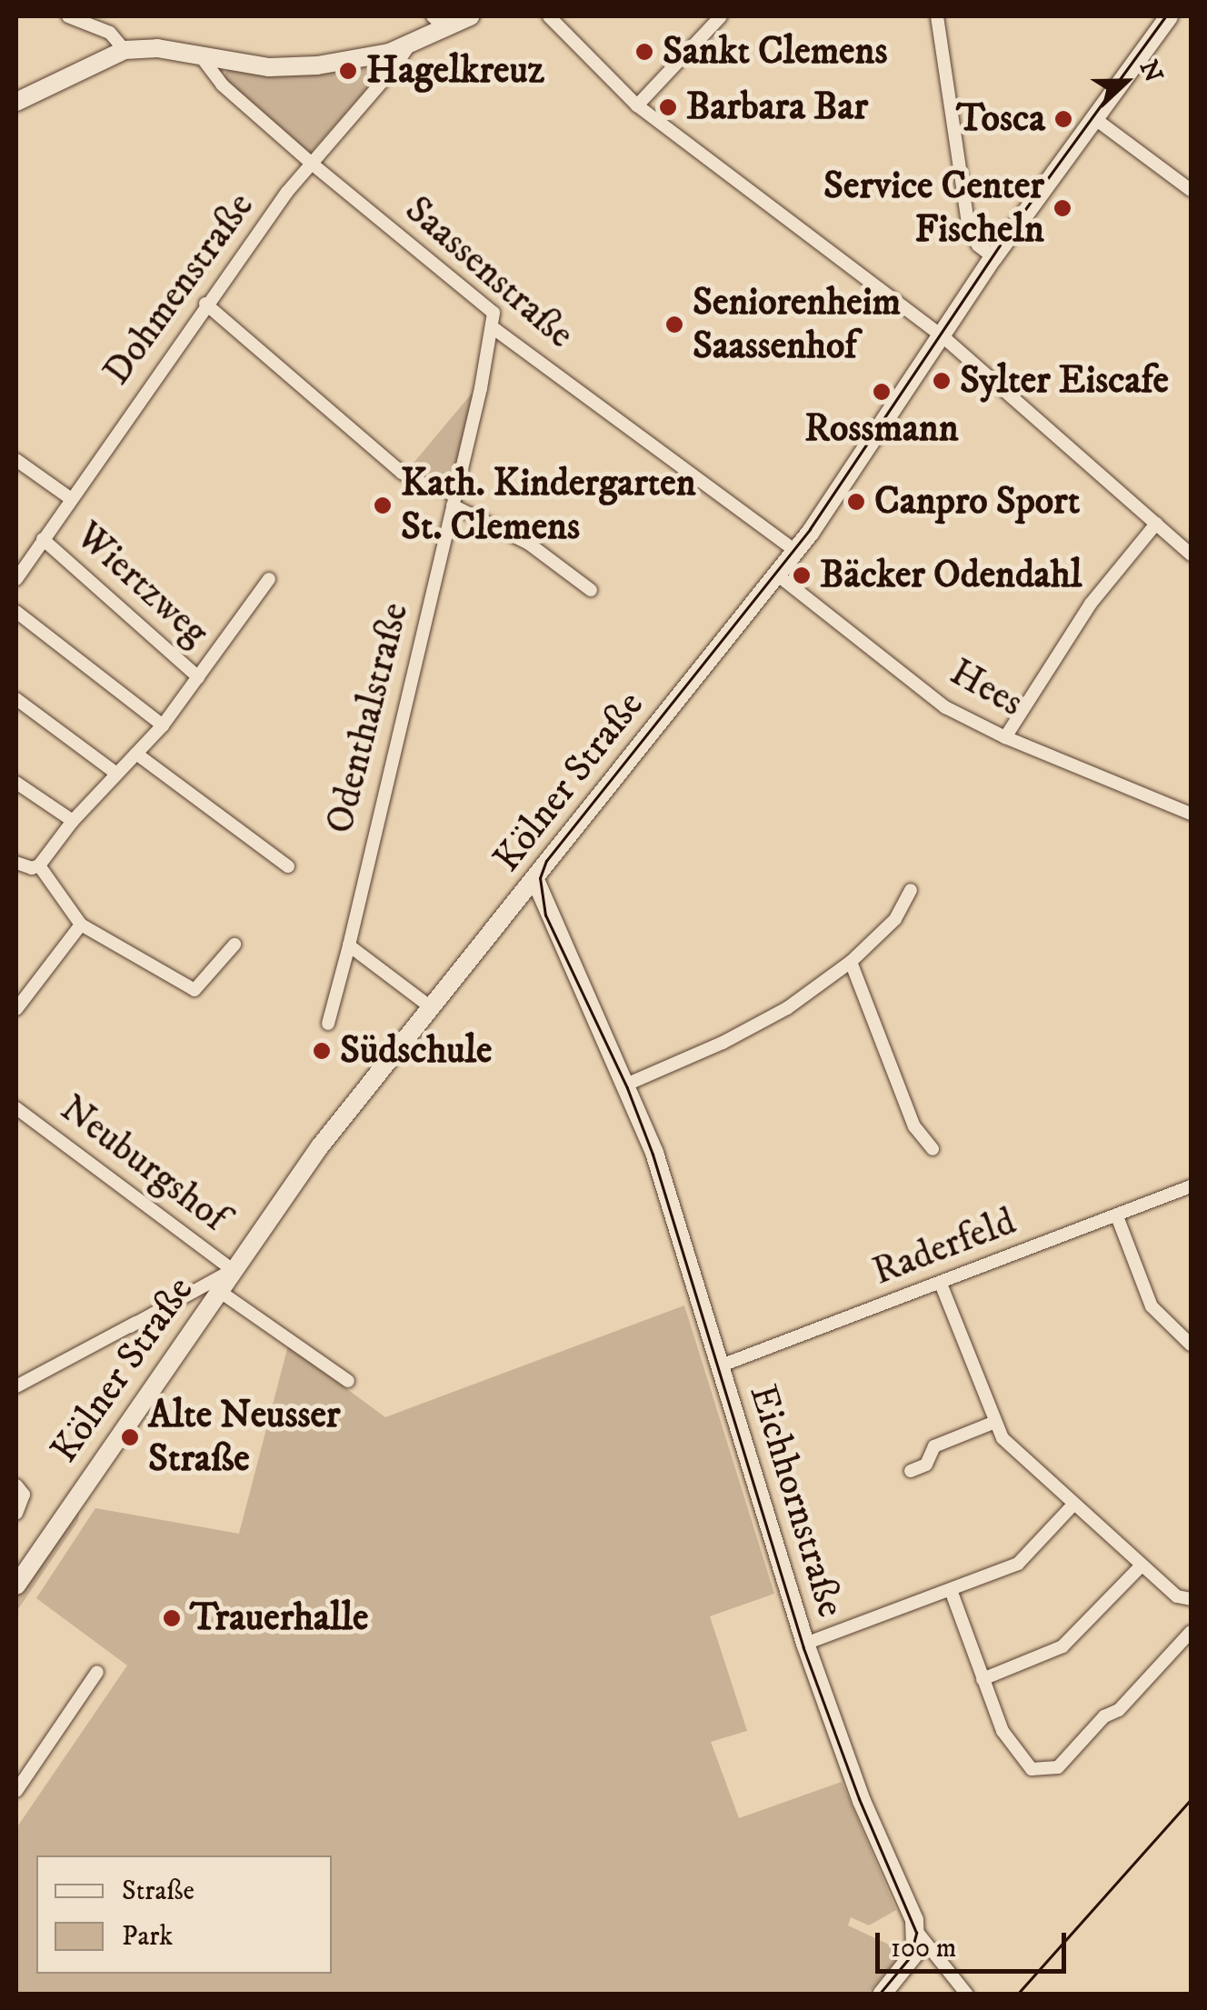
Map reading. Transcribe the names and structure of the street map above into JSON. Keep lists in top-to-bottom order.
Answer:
{
  "streets": {
    "main road": ["Kölner Straße", "Eichhornstraße"],
    "street": [
      "Saassenstraße",
      "Dohmenstraße",
      "Wiertzweg",
      "Hees",
      "Odenthalstraße",
      "Neuburgshof",
      "Raderfeld"
    ]
  },
  "crossings": [
    ["Saassenstraße", "Dohmenstraße"],
    ["Saassenstraße", "Odenthalstraße"],
    ["Saassenstraße", "Kölner Straße"],
    ["Dohmenstraße", "Wiertzweg"],
    ["Hees", "Kölner Straße"],
    ["Kölner Straße", "Neuburgshof"],
    ["Kölner Straße", "Eichhornstraße"],
    ["Raderfeld", "Eichhornstraße"]
  ],
  "places": [
    "Sankt Clemens",
    "Hagelkreuz",
    "Barbara Bar",
    "Tosca",
    "Service Center Fischeln",
    "Seniorenheim Saassenhof",
    "Sylter Eiscafe",
    "Rossmann",
    "Canpro Sport",
    "Kath. Kindergarten St. Clemens",
    "Bäcker Odendahl",
    "Südschule",
    "Alte Neusser Straße",
    "Trauerhalle"
  ],
  "legend": ["Straße", "Park"],
  "scale_bar": "100 m",
  "north": "right"
}
